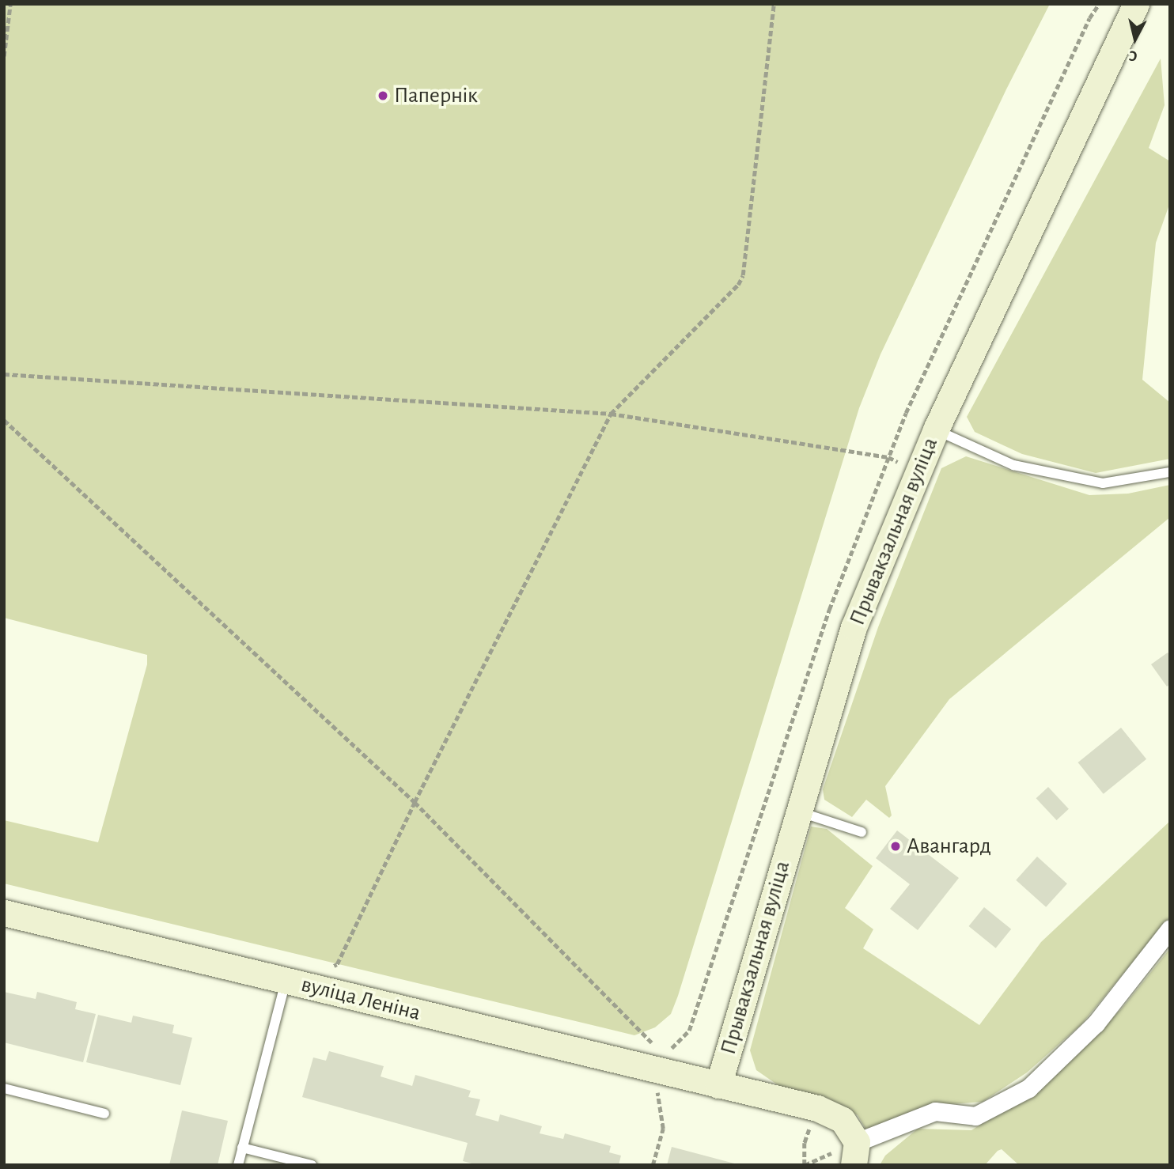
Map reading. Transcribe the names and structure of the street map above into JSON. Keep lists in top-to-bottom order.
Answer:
{
  "streets": {
    "street": ["Прывакзальная вуліца", "вуліца Леніна"]
  },
  "crossings": [
    ["Прывакзальная вуліца", "вуліца Леніна"]
  ],
  "places": ["Папернік", "Авангард"],
  "north": "bottom"
}
